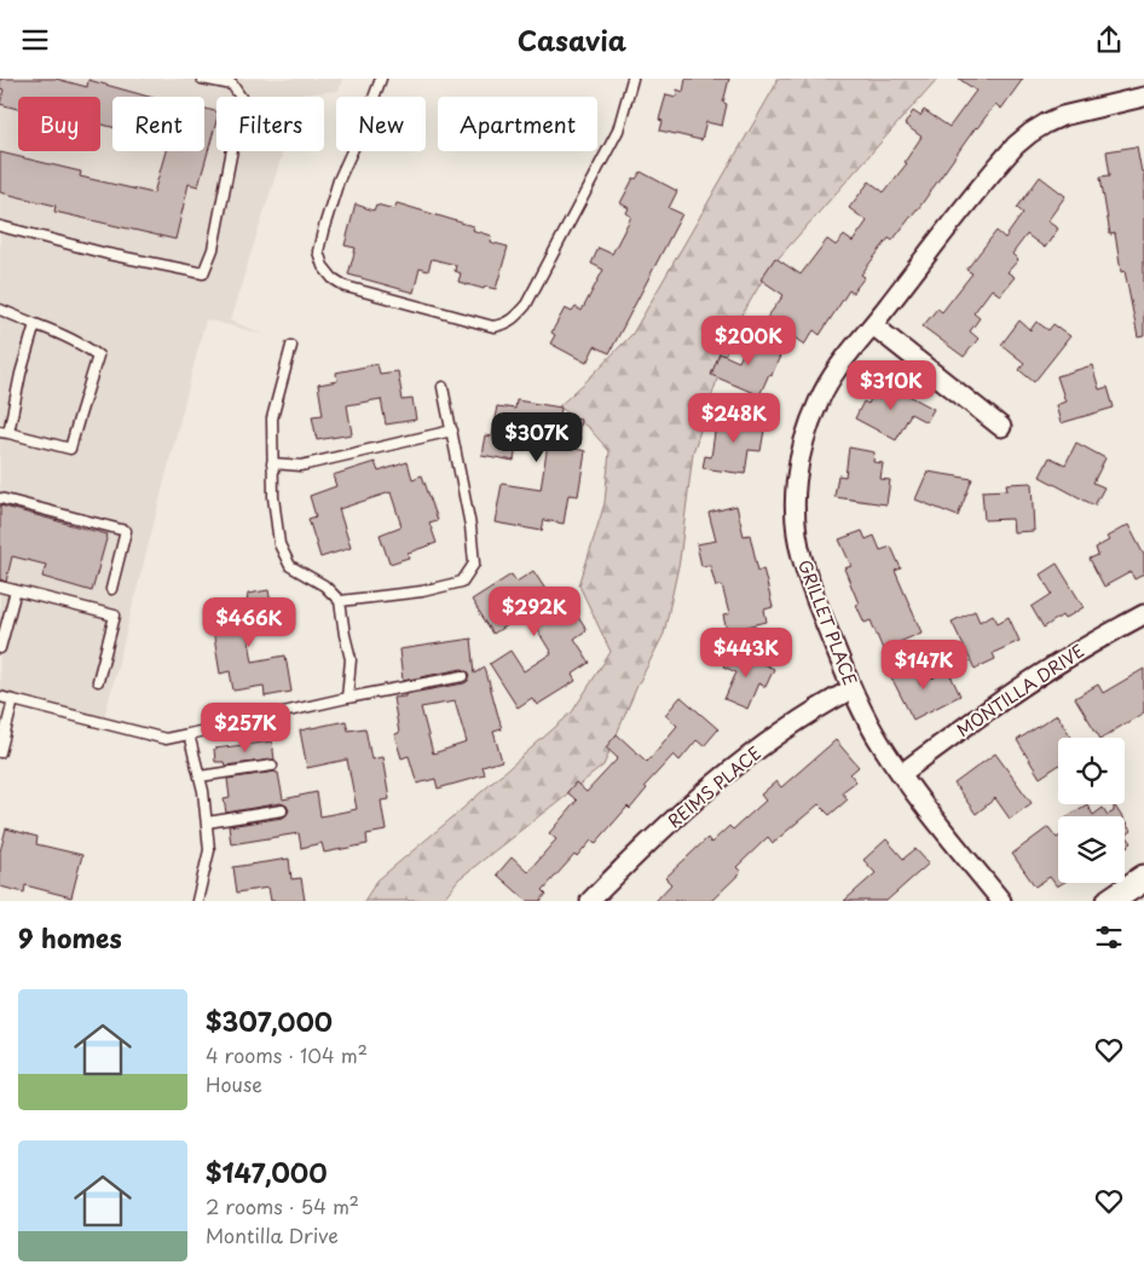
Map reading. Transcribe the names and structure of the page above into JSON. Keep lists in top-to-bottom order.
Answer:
{
  "streets": {
    "street": ["GRILLET PLACE", "MONTILLA DRIVE", "REIMS PLACE"]
  },
  "crossings": [
    ["GRILLET PLACE", "MONTILLA DRIVE"],
    ["GRILLET PLACE", "REIMS PLACE"]
  ],
  "page": {
    "header": "Casavia",
    "chip": [
      "Buy",
      "Rent",
      "Filters",
      "New",
      "Apartment"
    ],
    "price": [
      "$200K",
      "$310K",
      "$248K",
      "$307K",
      "$292K",
      "$466K",
      "$443K",
      "$147K",
      "$257K"
    ],
    "heading": "9 homes",
    "list": [
      {
        "name": "$307,000",
        "note": "4 rooms · 104 m² · House"
      },
      {
        "name": "$147,000",
        "note": "2 rooms · 54 m² · Montilla Drive"
      }
    ]
  }
}
